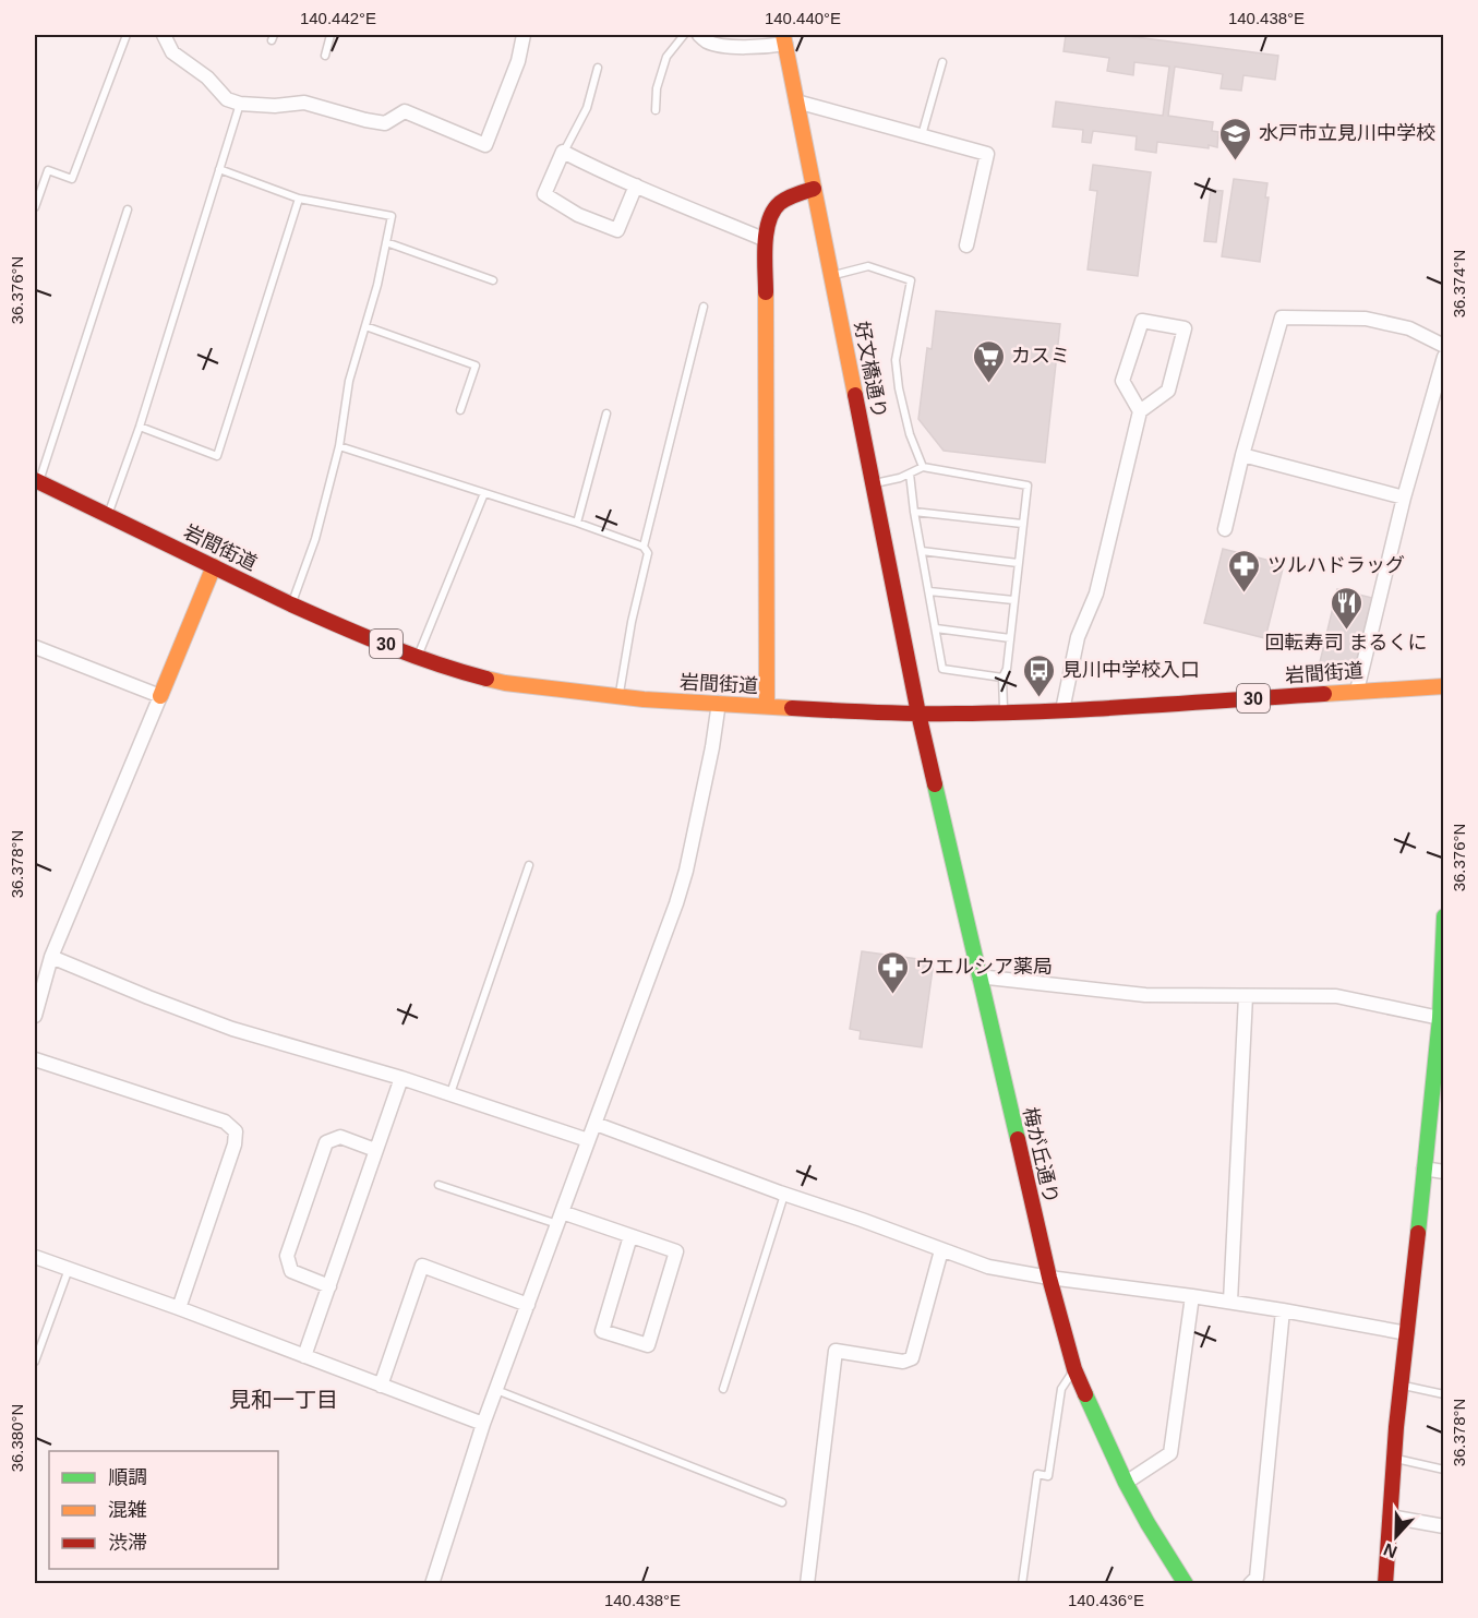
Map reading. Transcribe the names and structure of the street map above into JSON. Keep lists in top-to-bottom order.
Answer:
{
  "streets": {
    "street": [
      "好文橋通り",
      "岩間街道",
      "30",
      "梅が丘通り"
    ]
  },
  "crossings": [
    ["好文橋通り", "岩間街道"],
    ["好文橋通り", "梅が丘通り"],
    ["岩間街道", "梅が丘通り"]
  ],
  "districts": ["見和一丁目"],
  "places": {
    "school or university": ["水戸市立見川中学校"],
    "supermarket": ["カスミ"],
    "pharmacy": ["ツルハドラッグ", "ウエルシア薬局"],
    "restaurant": ["回転寿司 まるくに"],
    "bus stop": ["見川中学校入口"]
  },
  "legend": ["順調", "混雑", "渋滞"],
  "north": "bottom",
  "coordinates": [
    "140.442°E",
    "140.440°E",
    "140.438°E",
    "36.374°N",
    "36.376°N",
    "36.378°N",
    "36.380°N",
    "140.436°E"
  ]
}
